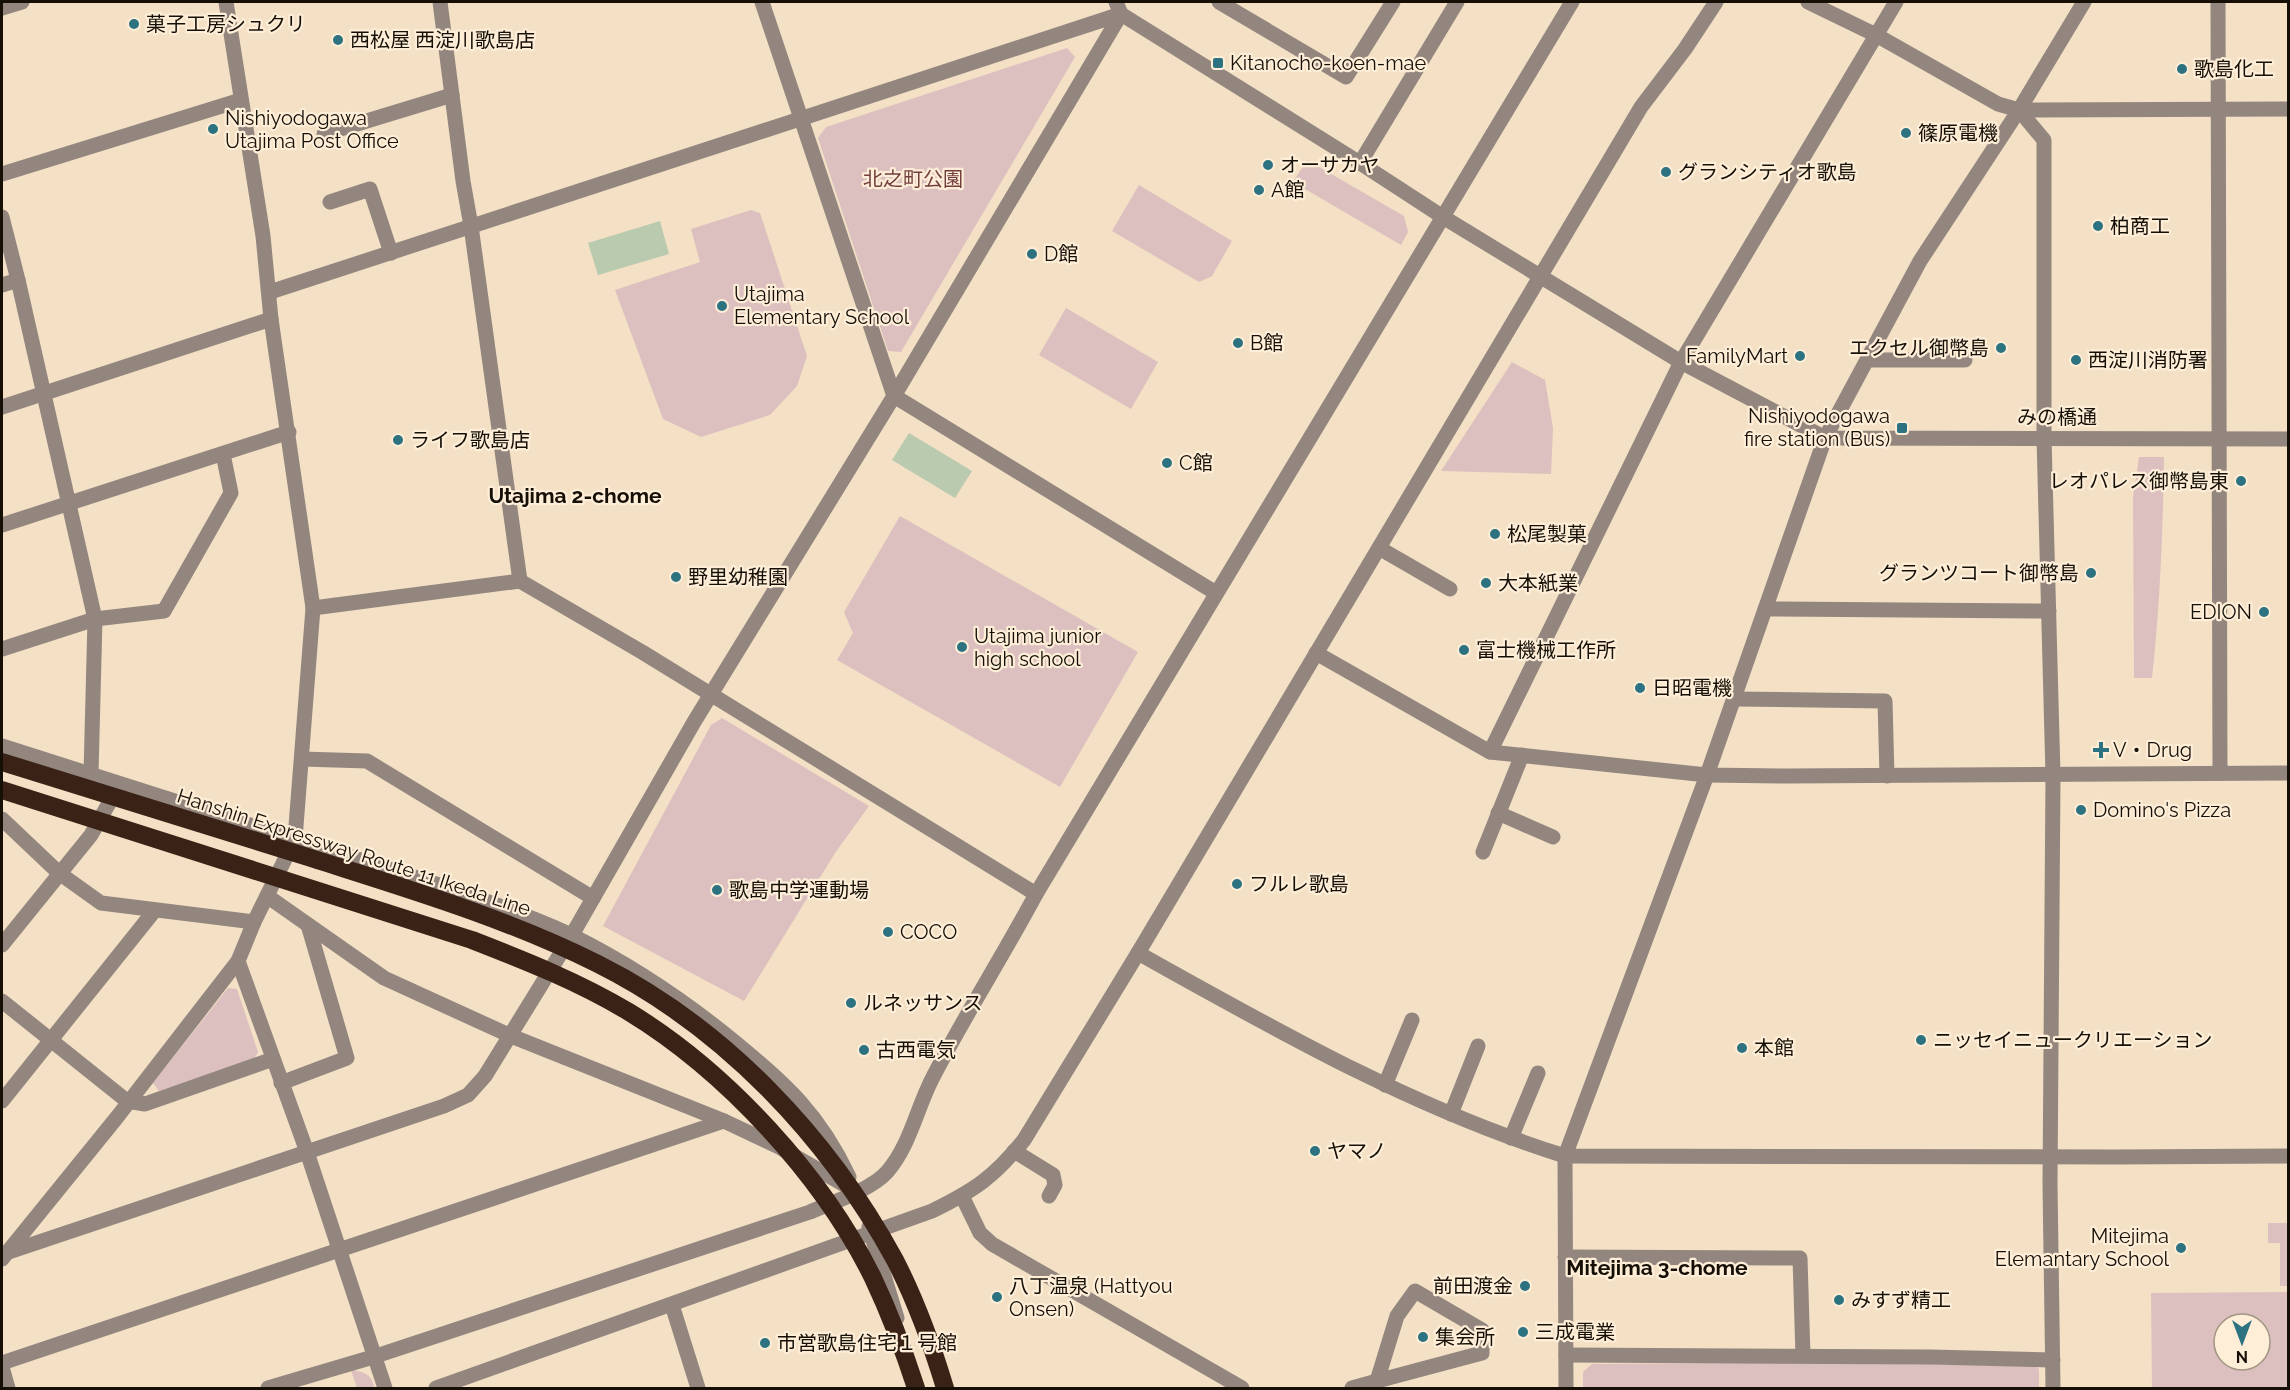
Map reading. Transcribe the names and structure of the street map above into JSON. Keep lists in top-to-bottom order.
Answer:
{
  "streets": {
    "highway": ["Hanshin Expressway Route 11 Ikeda Line"],
    "street": ["みの橋通"]
  },
  "districts": ["Utajima 2-chome", "Mitejima 3-chome"],
  "parks": ["北之町公園"],
  "places": {
    "other": [
      "菓子工房シュクリ",
      "西松屋 西淀川歌島店",
      "歌島化工",
      "Nishiyodogawa Utajima Post Office",
      "篠原電機",
      "オーサカヤ",
      "グランシティオ歌島",
      "A館",
      "柏商工",
      "D館",
      "Utajima Elementary School",
      "B館",
      "エクセル御幣島",
      "FamilyMart",
      "西淀川消防署",
      "ライフ歌島店",
      "C館",
      "レオパレス御幣島東",
      "松尾製菓",
      "グランツコート御幣島",
      "野里幼稚園",
      "大本紙業",
      "EDION",
      "Utajima junior high school",
      "富士機械工作所",
      "日昭電機",
      "Domino's Pizza",
      "フルレ歌島",
      "歌島中学運動場",
      "COCO",
      "ルネッサンス",
      "ニッセイニュークリエーション",
      "本館",
      "古西電気",
      "ヤマノ",
      "Mitejima Elemantary School",
      "前田渡金",
      "八丁温泉 (Hattyou Onsen)",
      "みすず精工",
      "三成電業",
      "集会所",
      "市営歌島住宅１号館"
    ],
    "transit": ["Kitanocho-koen-mae", "Nishiyodogawa fire station (Bus)"],
    "health": ["V・Drug"]
  },
  "north": "bottom"
}
